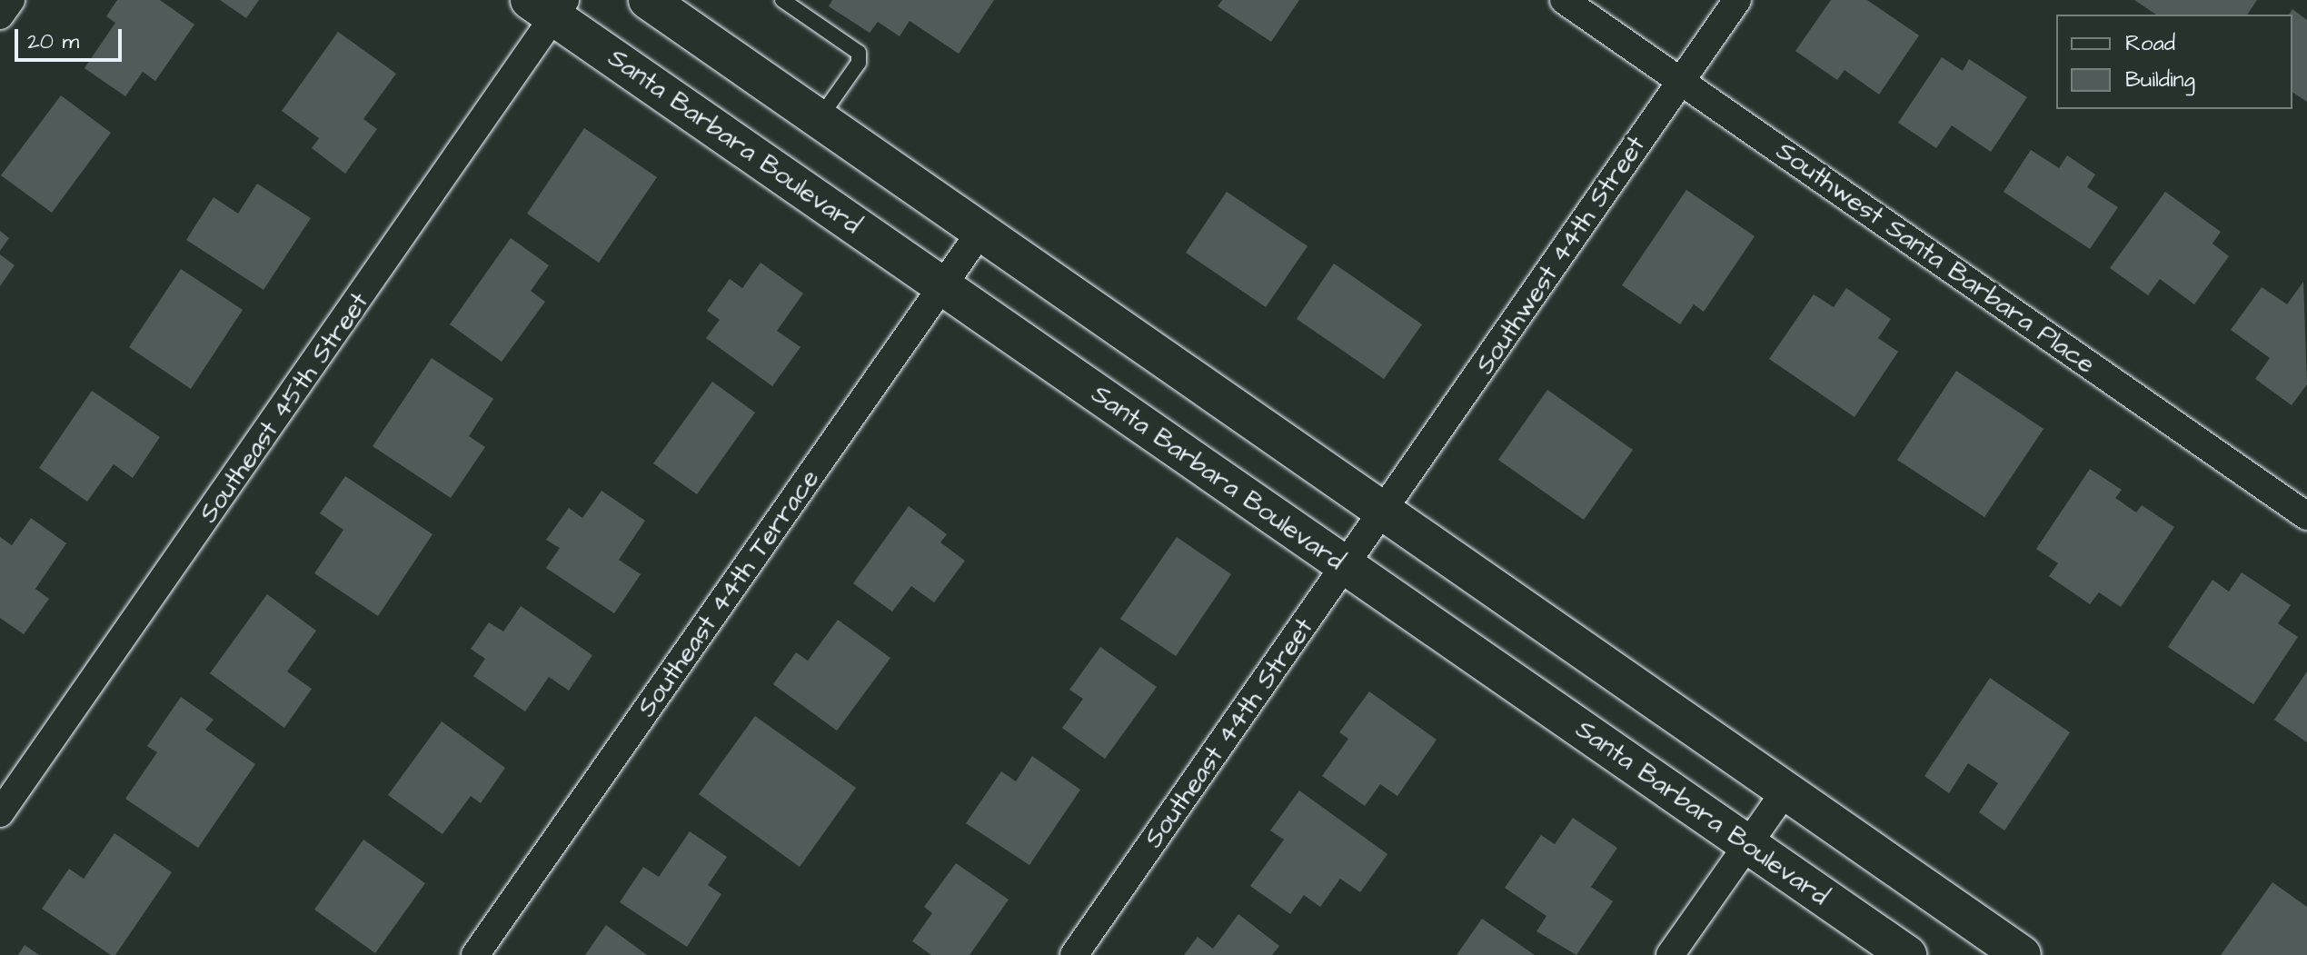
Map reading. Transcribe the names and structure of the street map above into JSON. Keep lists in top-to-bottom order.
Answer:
{
  "streets": {
    "main road": ["Santa Barbara Boulevard"],
    "street": [
      "Southwest 44th Street",
      "Southwest Santa Barbara Place",
      "Southeast 45th Street",
      "Southeast 44th Terrace",
      "Southeast 44th Street"
    ]
  },
  "crossings": [
    ["Santa Barbara Boulevard", "Southeast 45th Street"],
    ["Santa Barbara Boulevard", "Southeast 44th Terrace"],
    ["Santa Barbara Boulevard", "Southeast 44th Street"],
    ["Southwest 44th Street", "Southwest Santa Barbara Place"],
    ["Southwest 44th Street", "Southeast 44th Street"]
  ],
  "legend": ["Road", "Building"],
  "scale_bar": "20 m"
}
